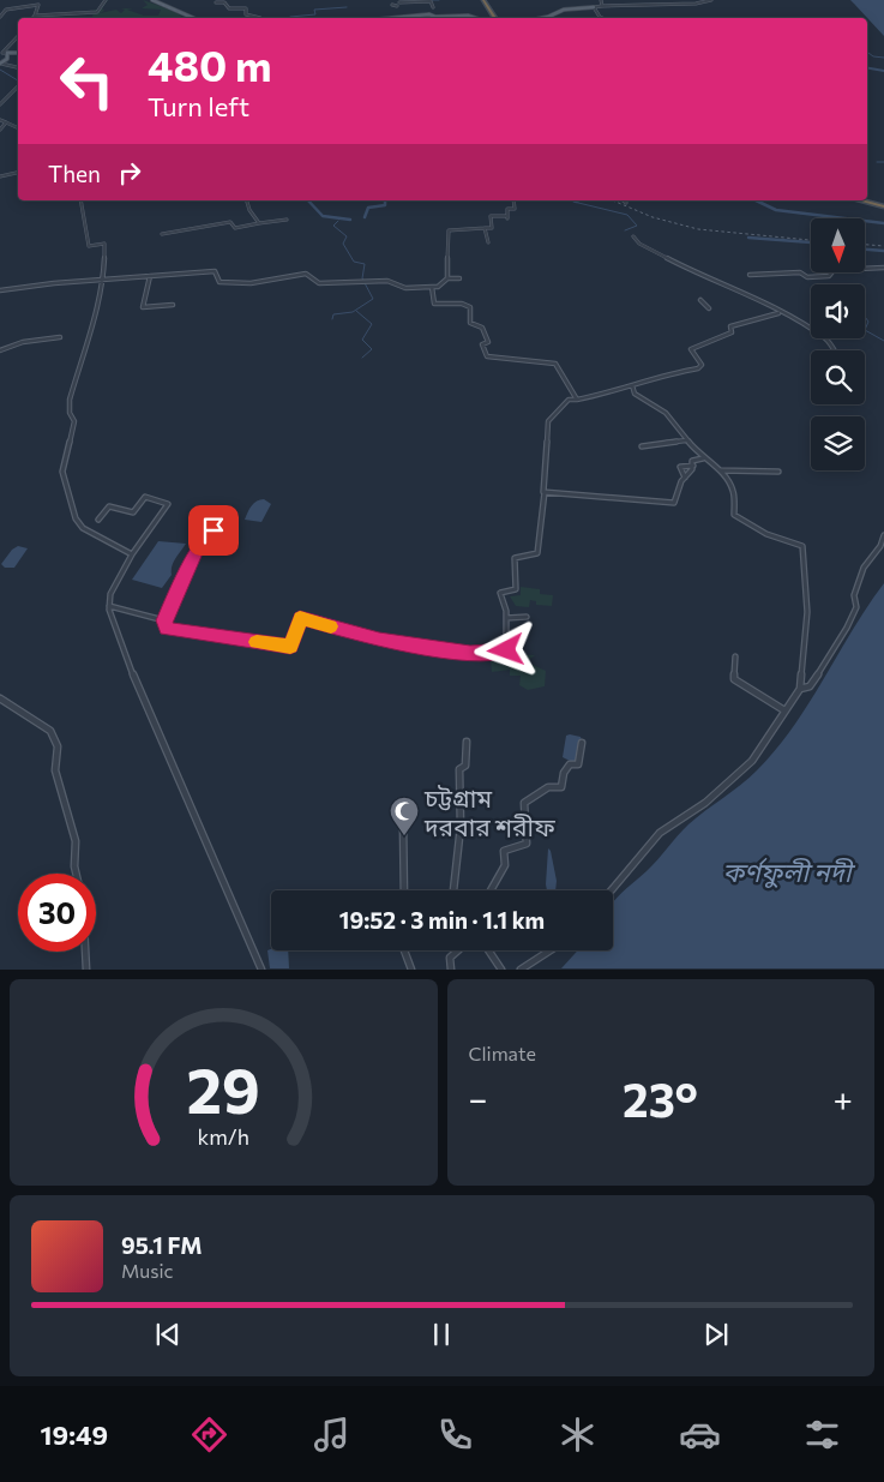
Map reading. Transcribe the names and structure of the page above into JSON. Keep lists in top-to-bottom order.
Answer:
{
  "water": ["কর্ণফুলী নদী"],
  "places": {
    "mosque": ["চট্টগ্রাম দরবার শরীফ"]
  },
  "north": "bottom",
  "page": {
    "turn": ["480 m", "Turn left"],
    "then": "Then",
    "limit": "30",
    "trip": "19:52 · 3 min · 1.1 km",
    "tile": "Climate",
    "heat": ["−", "23°", "+"],
    "song": ["95.1 FM", "Music"],
    "tabs": "19:49",
    "gauge": ["29", "km/h"]
  }
}
